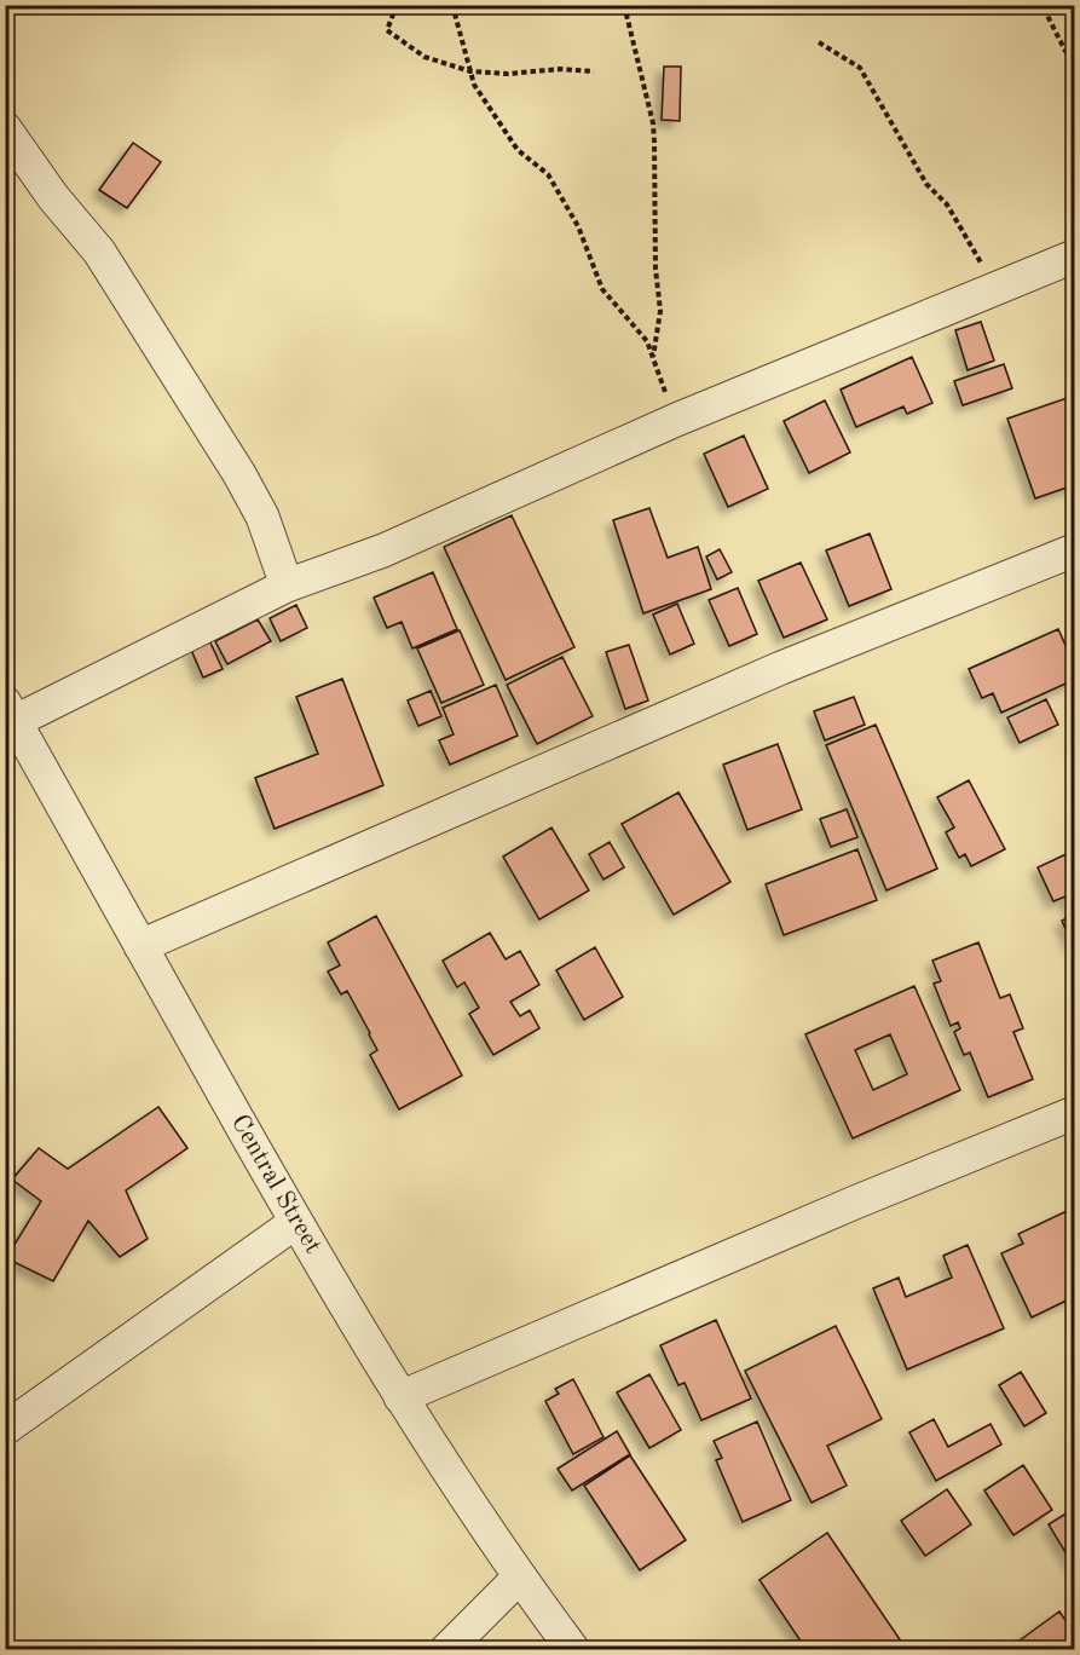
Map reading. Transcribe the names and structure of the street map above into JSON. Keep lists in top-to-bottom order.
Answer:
{
  "streets": {
    "street": ["Central Street"]
  }
}
